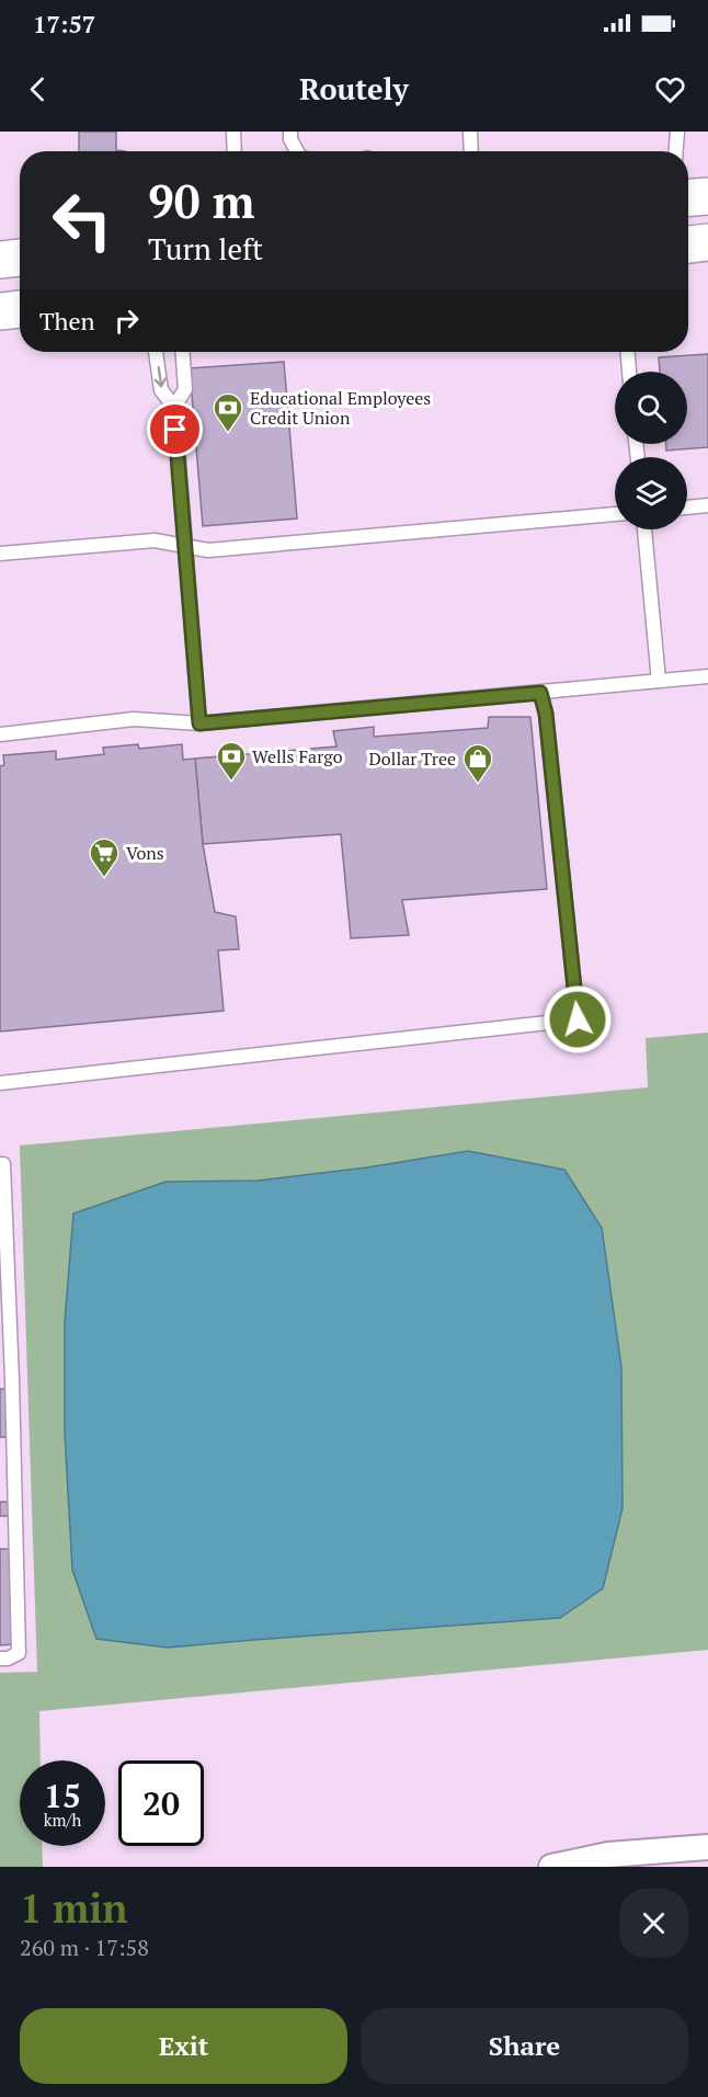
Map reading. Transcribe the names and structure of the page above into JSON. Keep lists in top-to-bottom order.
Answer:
{
  "places": {
    "bank": ["Educational Employees Credit Union", "Wells Fargo"],
    "shop": ["Dollar Tree"],
    "supermarket": ["Vons"]
  },
  "page": {
    "status": "17:57",
    "header": "Routely",
    "turn": ["90 m", "Turn left"],
    "then": "Then",
    "speed": "15 km/h",
    "limit": "20",
    "heading": ["1 min", "260 m · 17:58"],
    "buttons": ["Exit", "Share"]
  }
}
